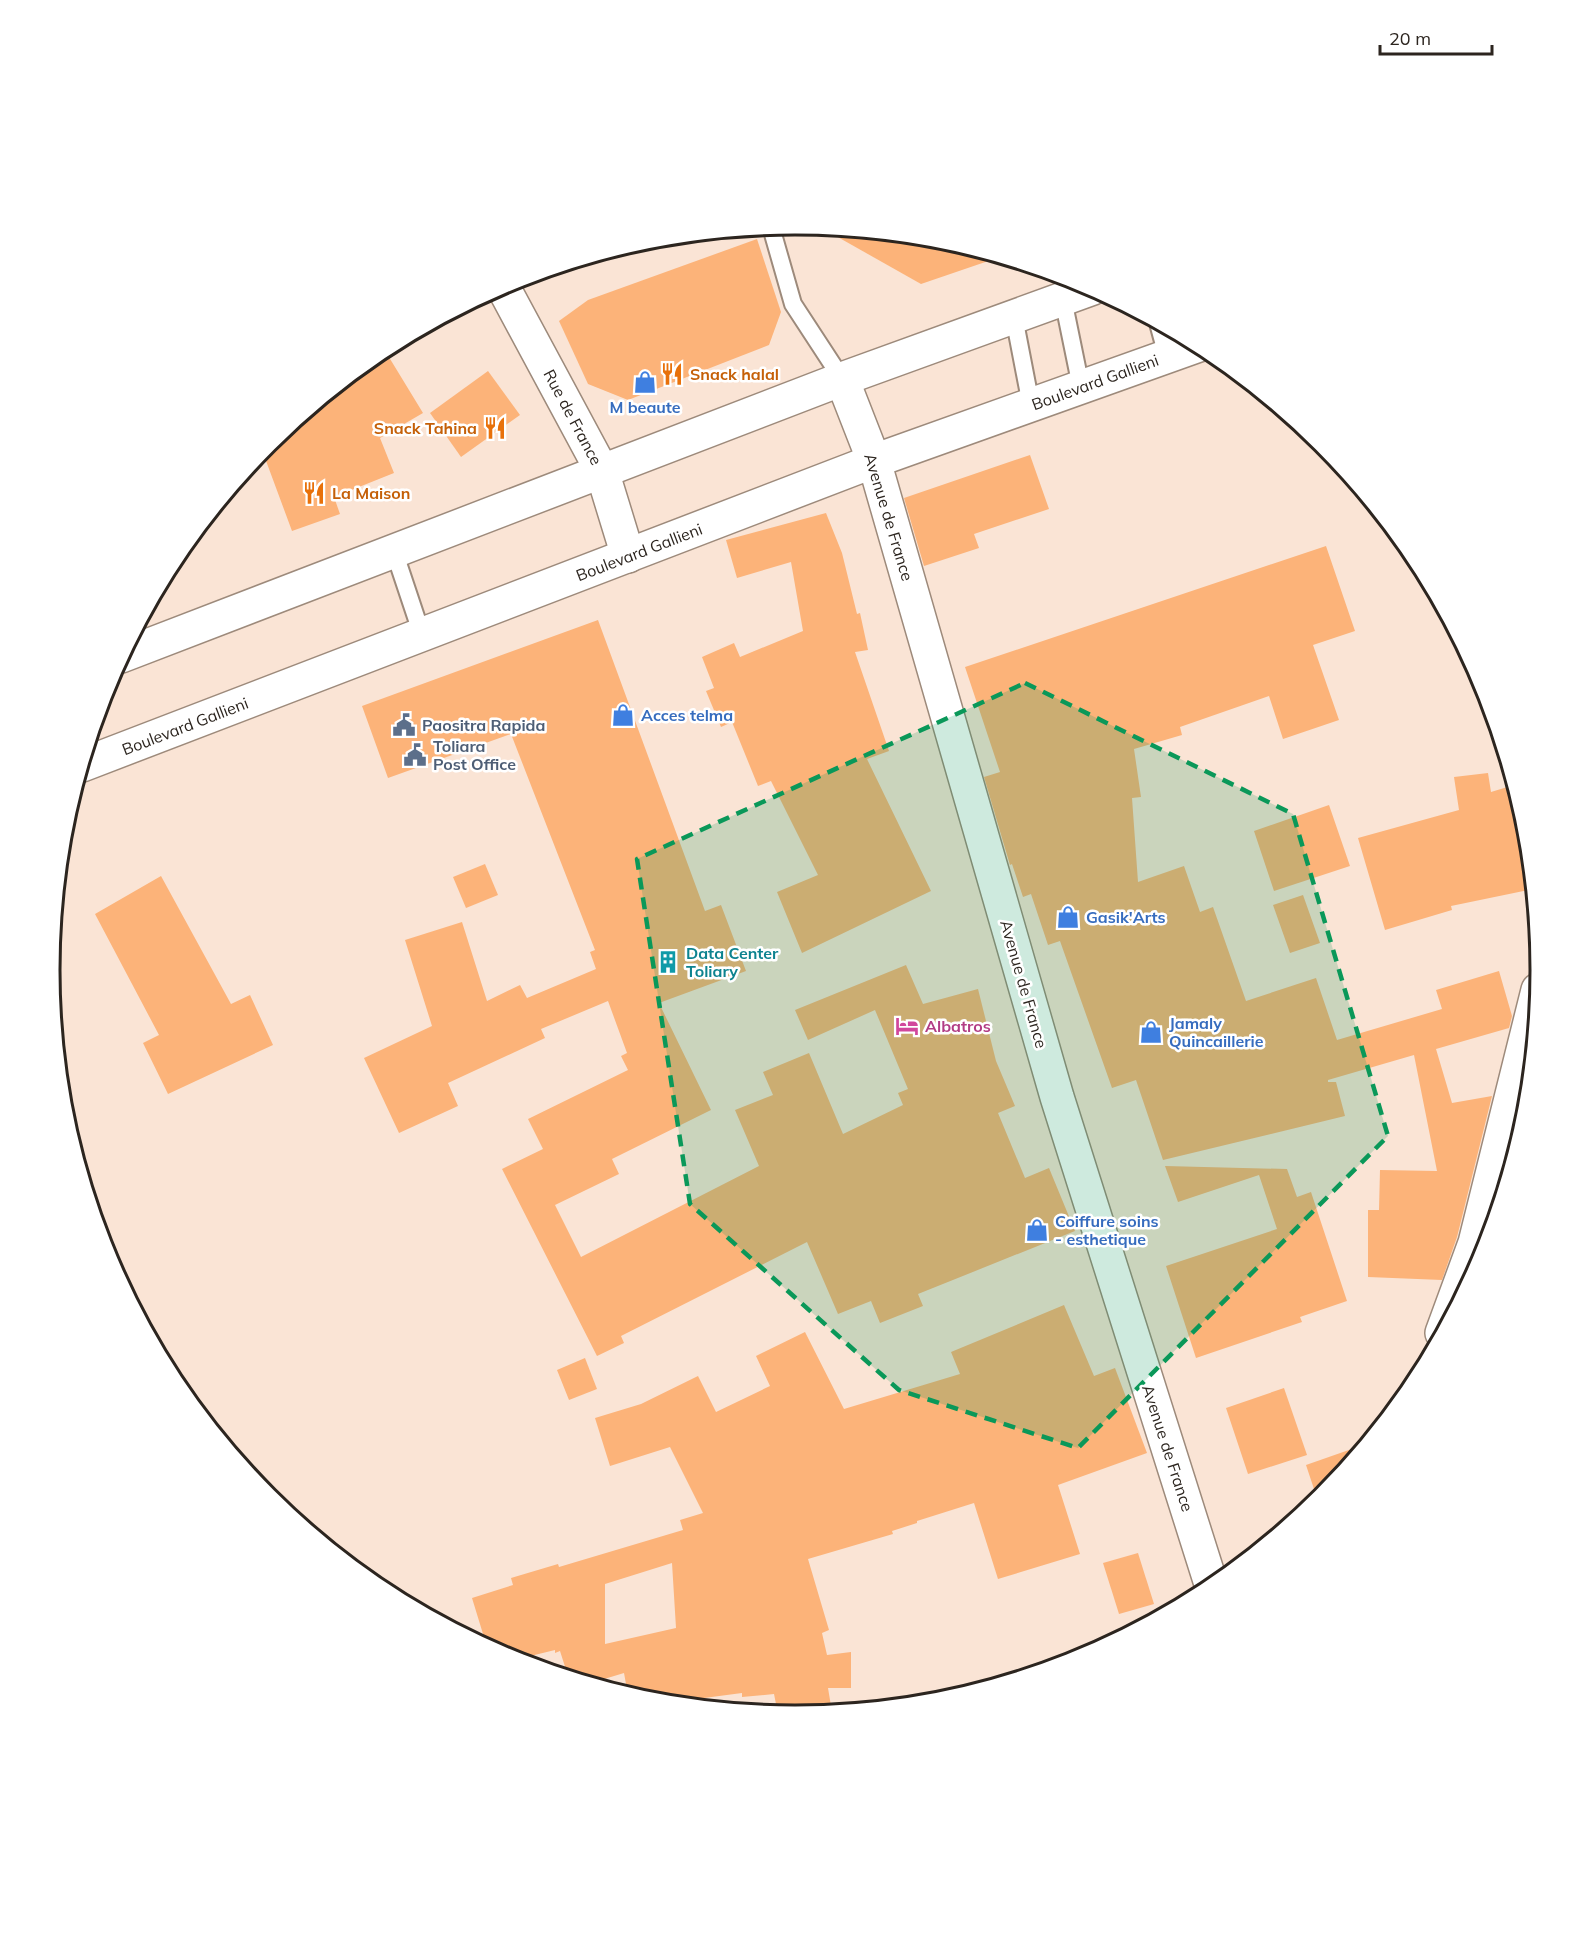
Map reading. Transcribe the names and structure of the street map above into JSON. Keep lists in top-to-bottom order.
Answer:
{
  "streets": {
    "main road": ["Boulevard Gallieni", "Rue de France", "Avenue de France"]
  },
  "crossings": [
    ["Boulevard Gallieni", "Rue de France"],
    ["Boulevard Gallieni", "Avenue de France"]
  ],
  "places": {
    "restaurant": ["Snack halal", "Snack Tahina", "La Maison"],
    "shop": [
      "M beaute",
      "Acces telma",
      "Gasik'Arts",
      "Jamaly Quincaillerie",
      "Coiffure soins - esthetique"
    ],
    "public building": ["Paositra Rapida", "Toliara Post Office"],
    "building": ["Data Center Toliary"],
    "hotel": ["Albatros"]
  },
  "scale_bar": "20 m"
}
